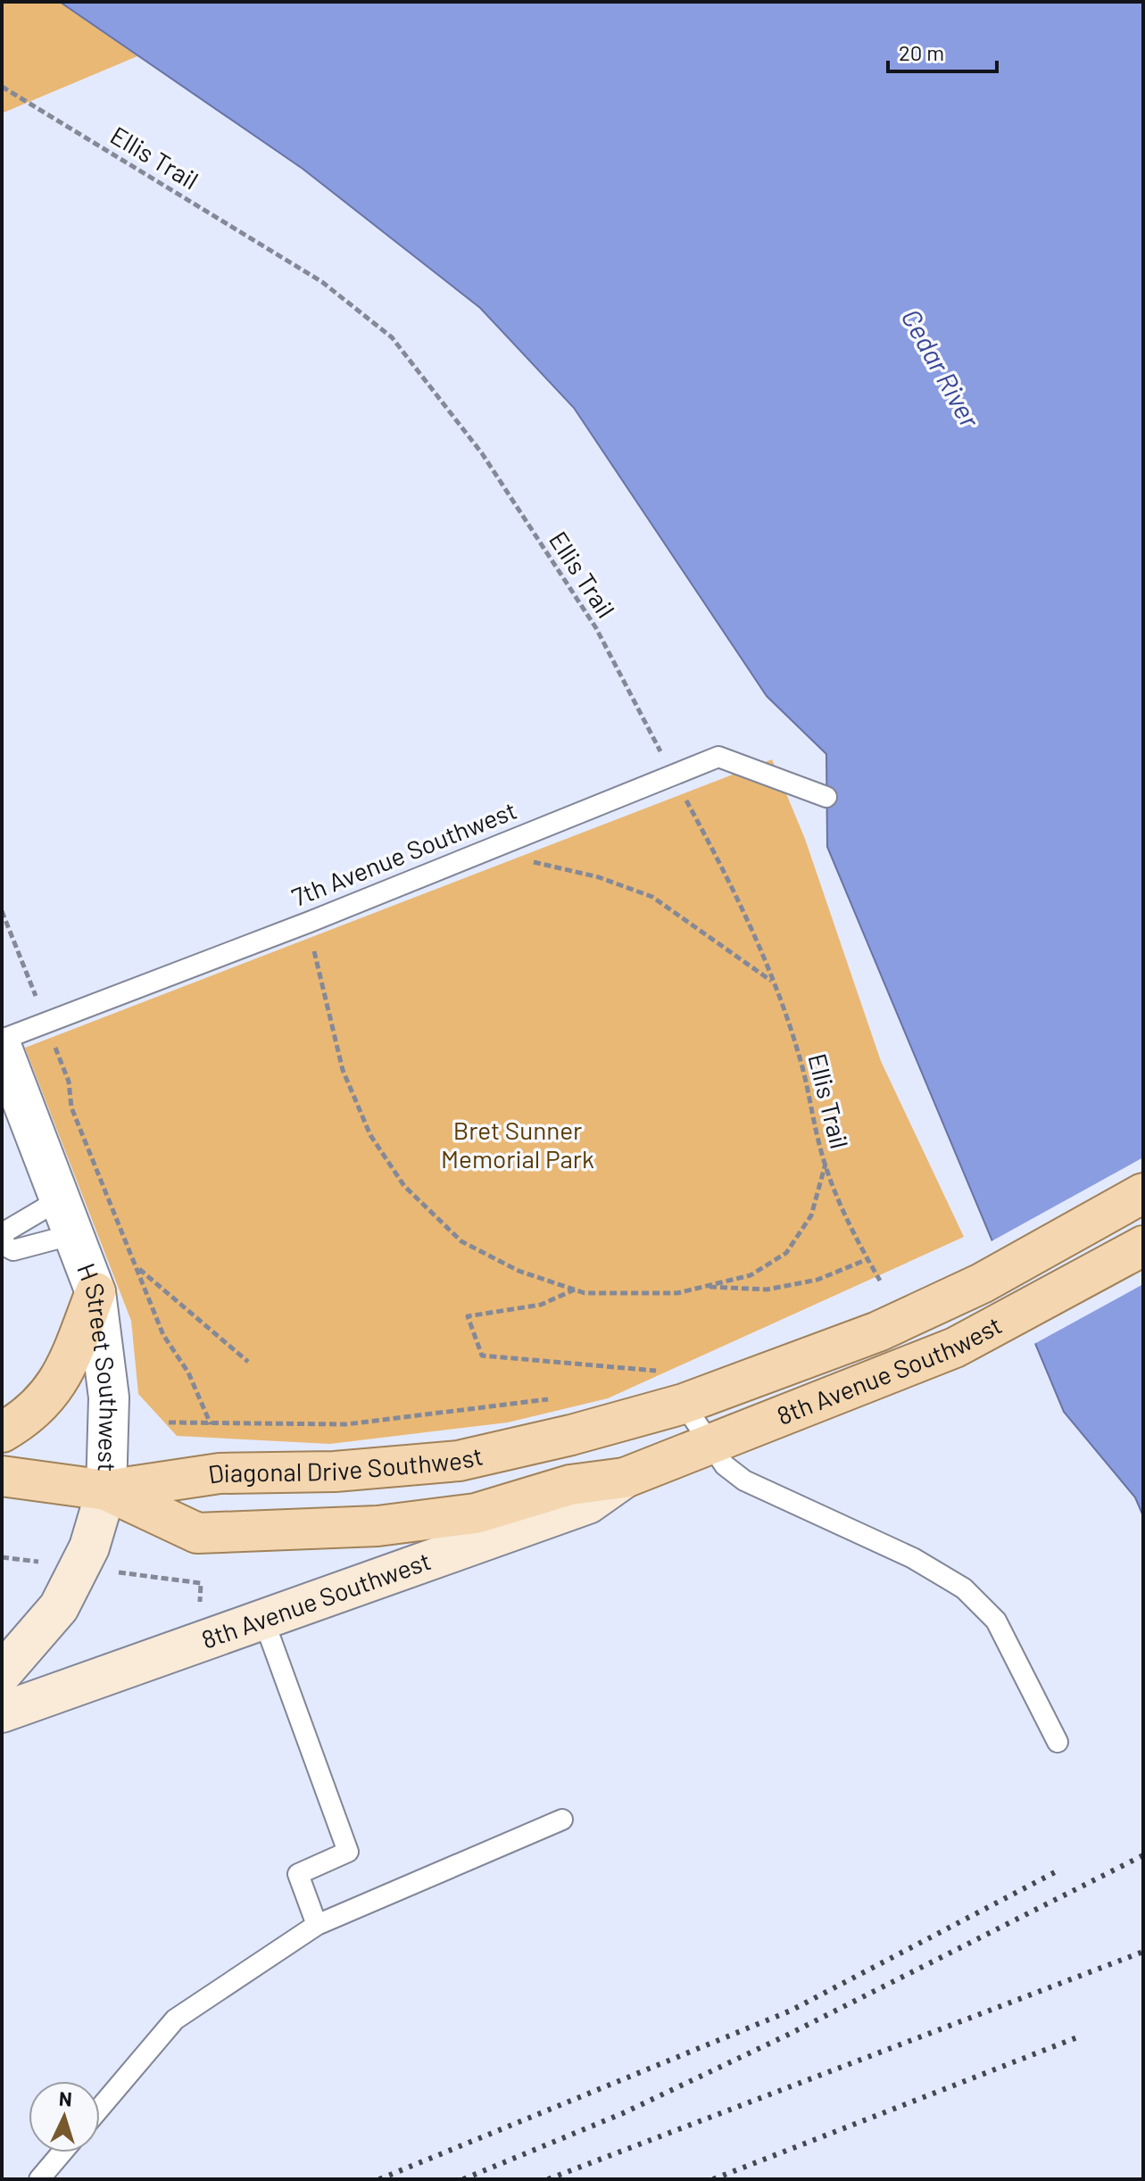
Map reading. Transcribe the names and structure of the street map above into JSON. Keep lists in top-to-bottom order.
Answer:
{
  "streets": {
    "main road": ["8th Avenue Southwest", "Diagonal Drive Southwest"],
    "street": ["H Street Southwest"],
    "lane": ["7th Avenue Southwest"],
    "path": ["Ellis Trail"]
  },
  "crossings": [
    ["Ellis Trail", "7th Avenue Southwest"],
    ["H Street Southwest", "8th Avenue Southwest"],
    ["H Street Southwest", "Diagonal Drive Southwest"],
    ["8th Avenue Southwest", "Diagonal Drive Southwest"]
  ],
  "water": ["Cedar River"],
  "parks": ["Bret Sunner Memorial Park"],
  "scale_bar": "20 m",
  "north": "top"
}
